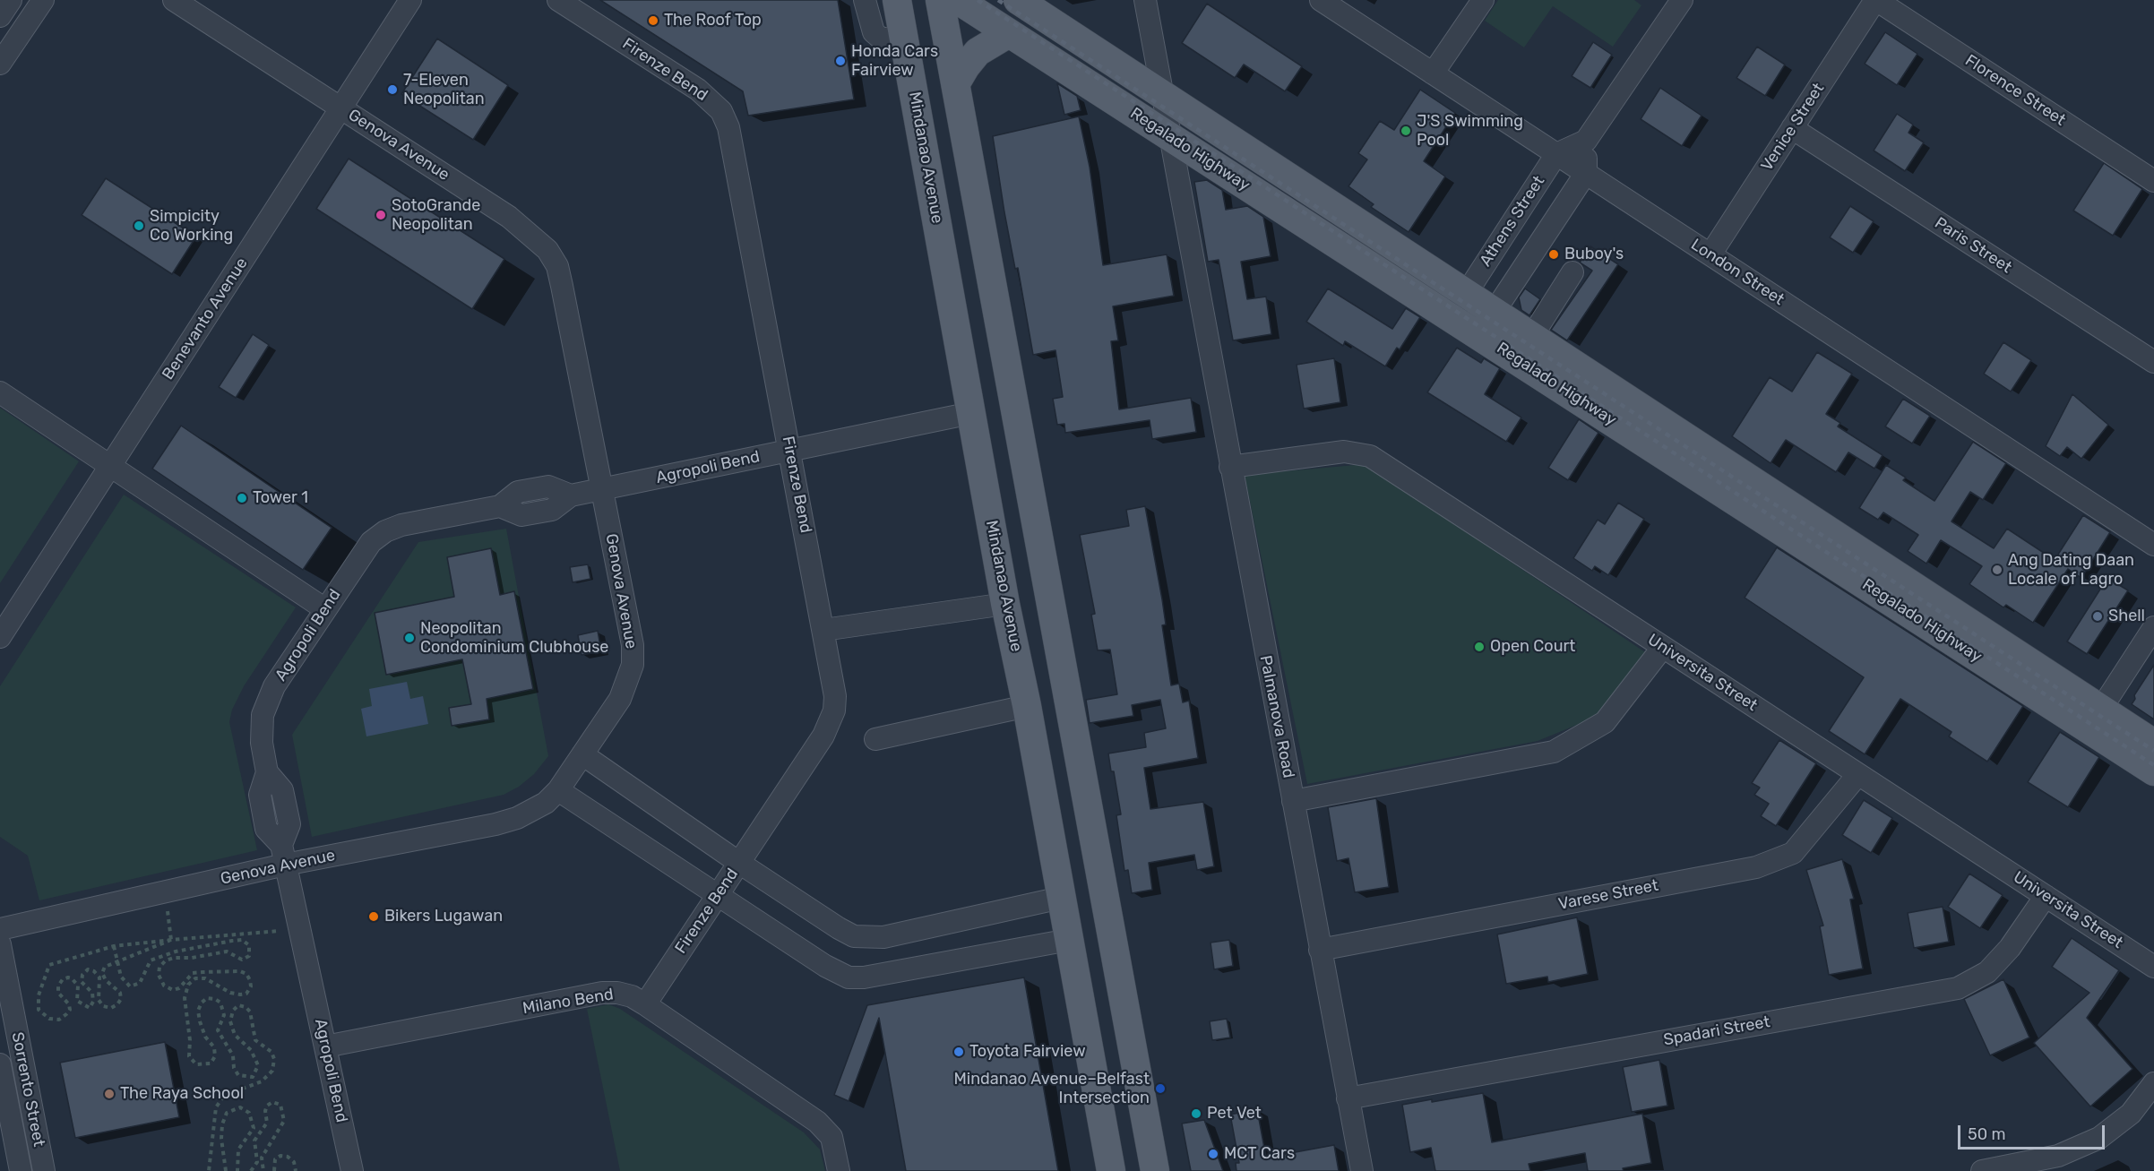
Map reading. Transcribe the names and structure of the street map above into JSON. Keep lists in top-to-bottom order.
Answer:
{
  "streets": {
    "main road": ["Regalado Highway", "Mindanao Avenue"],
    "street": [
      "Firenze Bend",
      "Florence Street",
      "Venice Street",
      "Genova Avenue",
      "Athens Street",
      "Paris Street",
      "London Street",
      "Benevanto Avenue",
      "Agropoli Bend",
      "Universita Street",
      "Palmanova Road",
      "Varese Street",
      "Milano Bend",
      "Spadari Street",
      "Sorrento Street"
    ]
  },
  "crossings": [
    ["Firenze Bend", "Agropoli Bend"],
    ["Firenze Bend", "Milano Bend"],
    ["Florence Street", "Venice Street"],
    ["Venice Street", "Paris Street"],
    ["Venice Street", "London Street"],
    ["Genova Avenue", "Benevanto Avenue"],
    ["Genova Avenue", "Agropoli Bend"],
    ["Regalado Highway", "Athens Street"],
    ["Regalado Highway", "Palmanova Road"],
    ["Mindanao Avenue", "Agropoli Bend"],
    ["Athens Street", "London Street"],
    ["Agropoli Bend", "Milano Bend"],
    ["Universita Street", "Palmanova Road"],
    ["Universita Street", "Varese Street"],
    ["Universita Street", "Spadari Street"],
    ["Palmanova Road", "Varese Street"],
    ["Palmanova Road", "Spadari Street"]
  ],
  "places": [
    "The Roof Top",
    "Honda Cars Fairview",
    "7-Eleven Neopolitan",
    "J'S Swimming Pool",
    "SotoGrande Neopolitan",
    "Simpicity Co Working",
    "Buboy's",
    "Tower 1",
    "Ang Dating Daan Locale of Lagro",
    "Shell",
    "Neopolitan Condominium Clubhouse",
    "Open Court",
    "Bikers Lugawan",
    "Toyota Fairview",
    "Mindanao Avenue–Belfast Intersection",
    "The Raya School",
    "Pet Vet",
    "MCT Cars"
  ],
  "scale_bar": "50 m"
}
